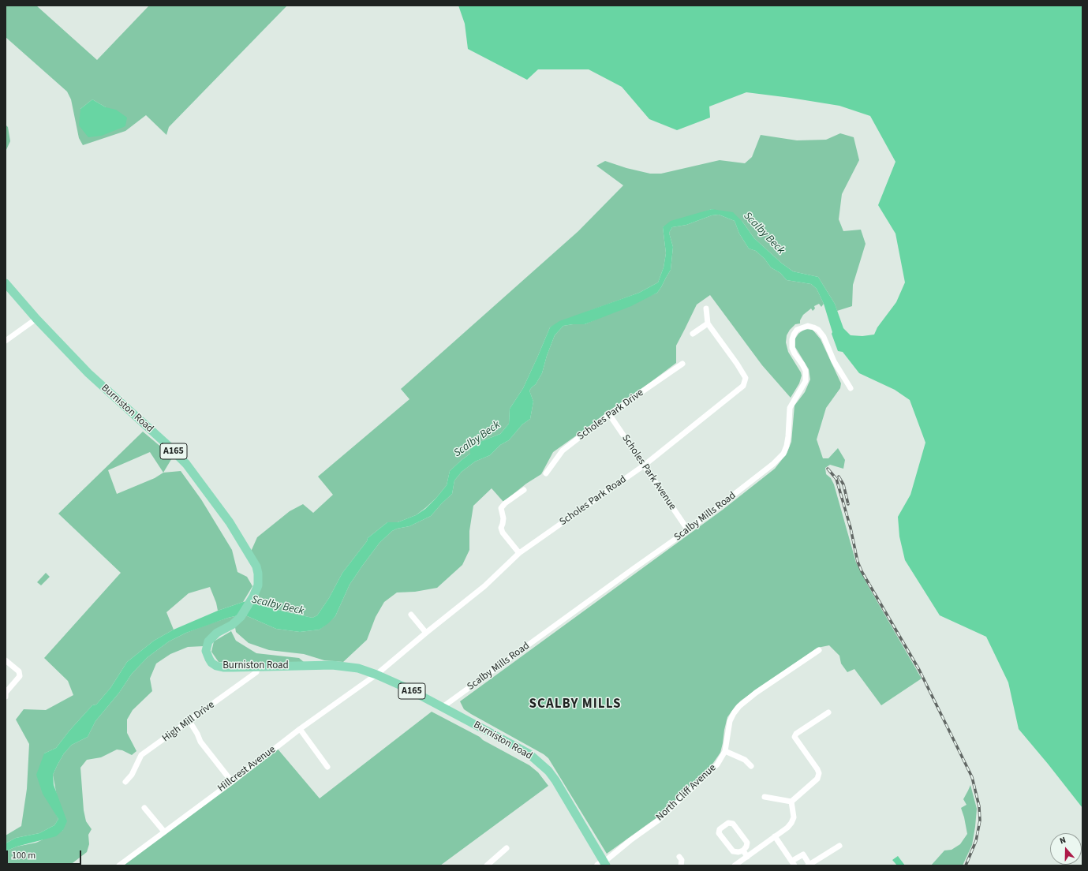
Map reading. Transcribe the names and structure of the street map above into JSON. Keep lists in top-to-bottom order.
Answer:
{
  "streets": {
    "main road": ["Burniston Road", "A165"],
    "street": [
      "Scholes Park Drive",
      "Scholes Park Avenue",
      "Scholes Park Road",
      "Scalby Mills Road",
      "High Mill Drive",
      "Hillcrest Avenue",
      "North Cliff Avenue"
    ]
  },
  "crossings": [
    ["Burniston Road", "Scholes Park Road"],
    ["Burniston Road", "Scalby Mills Road"],
    ["Burniston Road", "High Mill Drive"],
    ["Burniston Road", "Hillcrest Avenue"],
    ["Burniston Road", "North Cliff Avenue"],
    ["Scholes Park Drive", "Scholes Park Avenue"],
    ["Scholes Park Avenue", "Scholes Park Road"],
    ["Scholes Park Avenue", "Scalby Mills Road"],
    ["Scholes Park Road", "Hillcrest Avenue"]
  ],
  "districts": ["SCALBY MILLS"],
  "water": ["Scalby Beck"],
  "scale_bar": "100 m",
  "north": "top"
}
